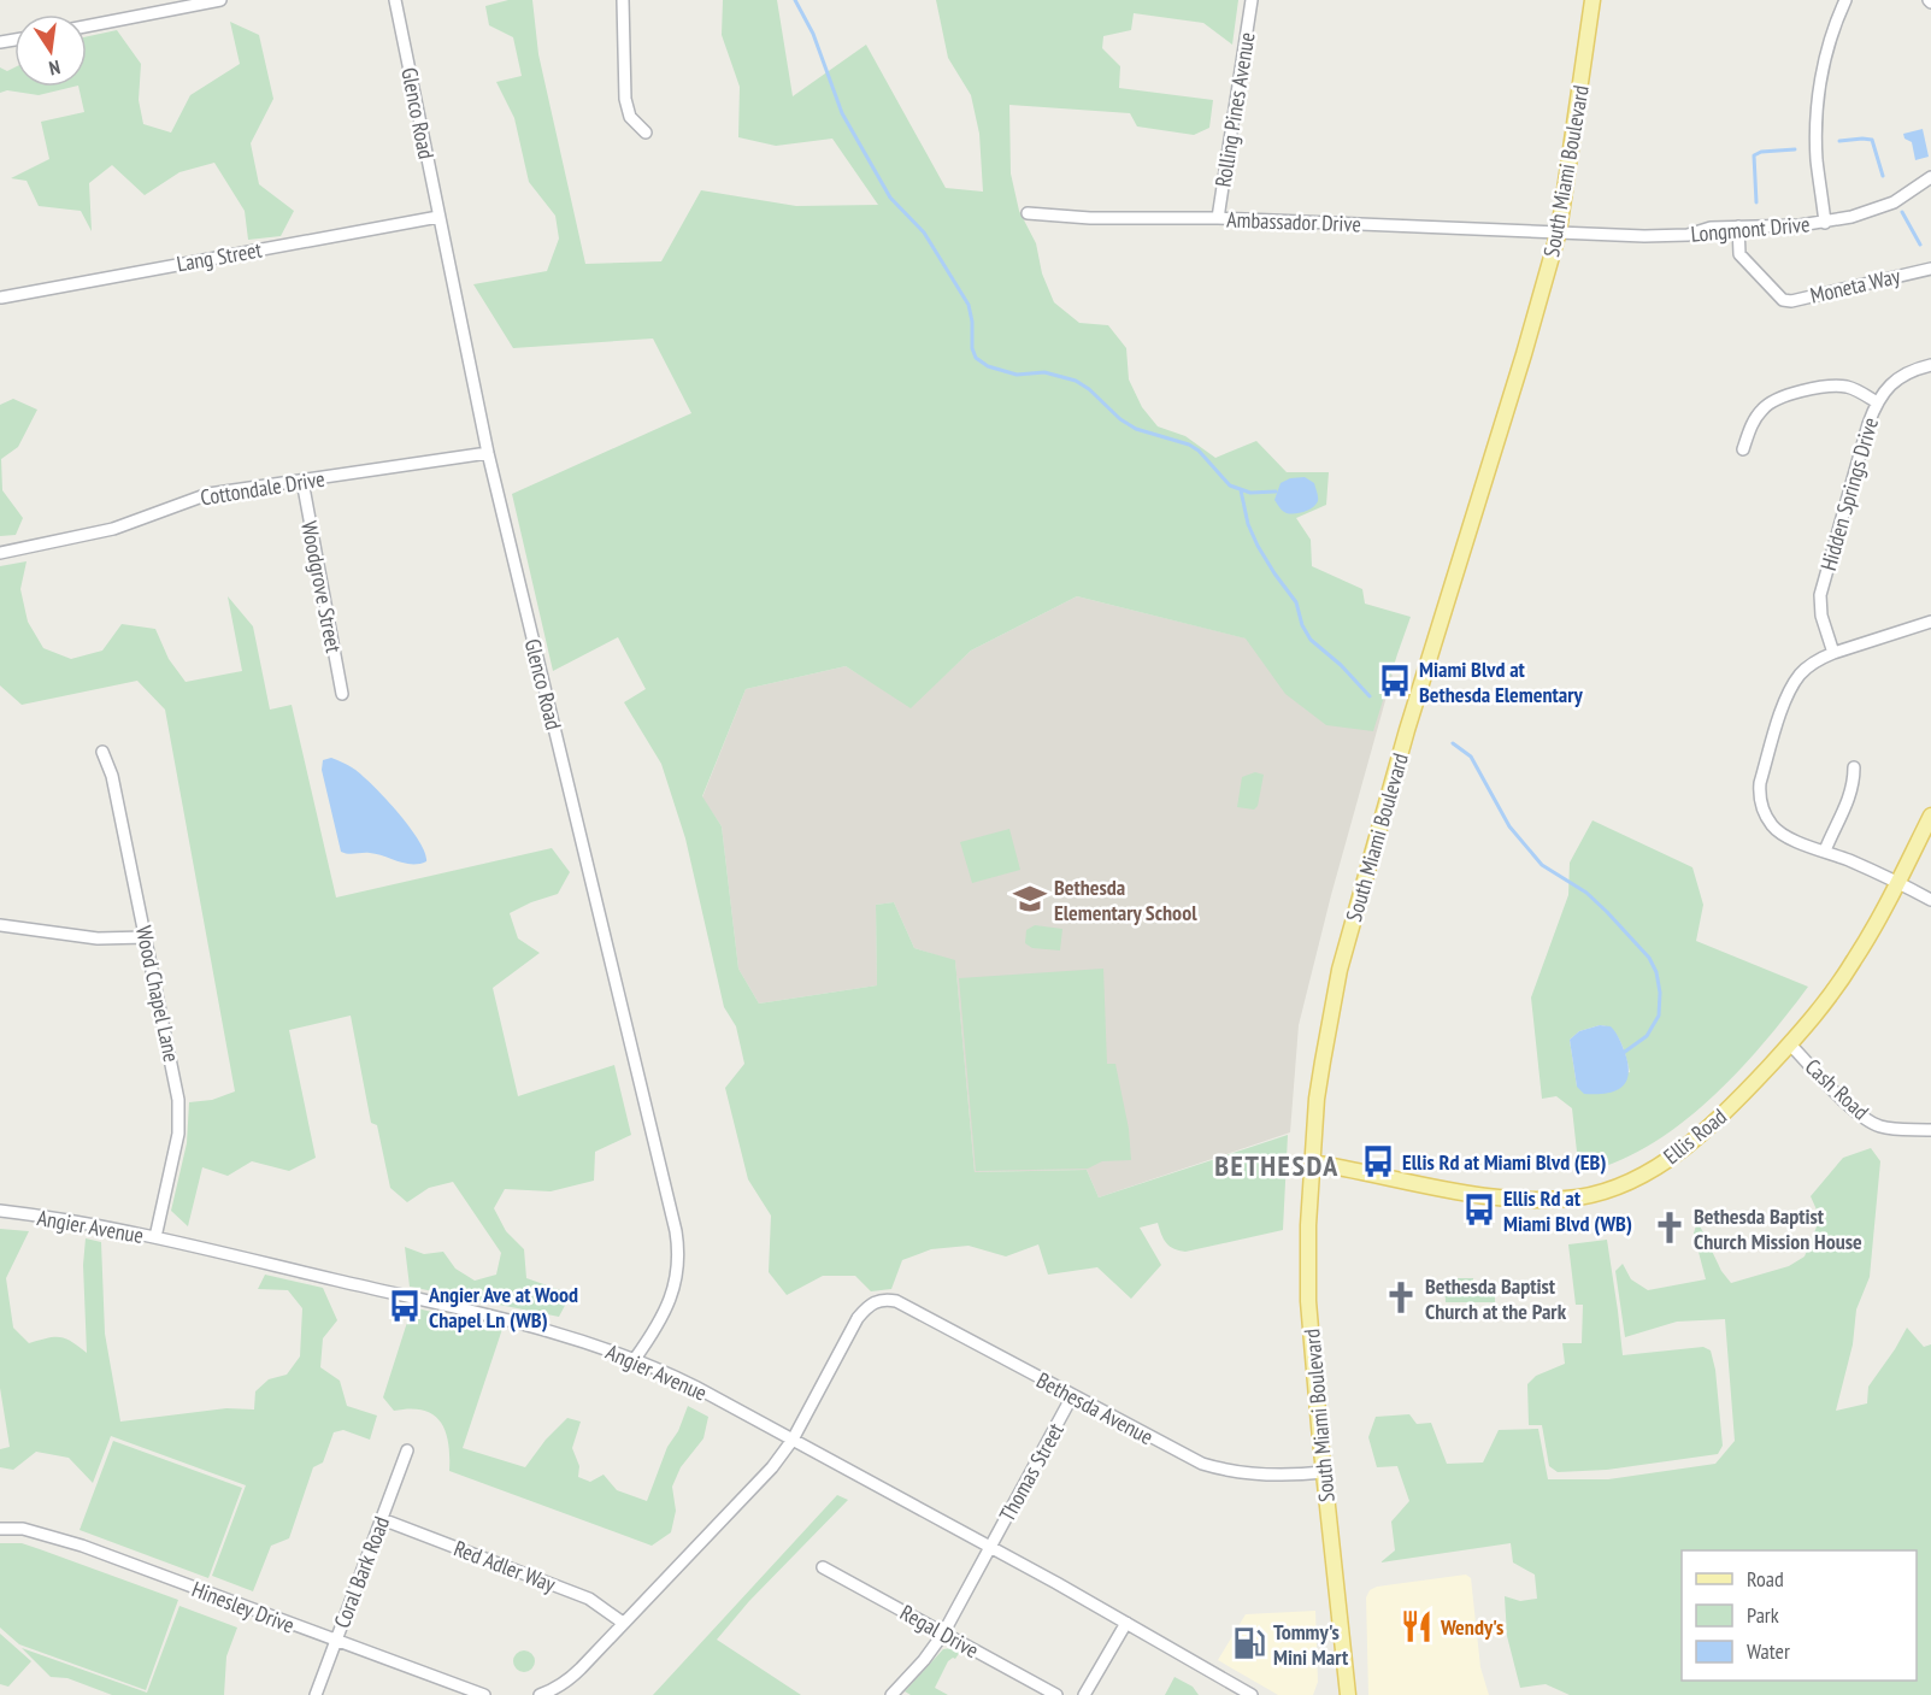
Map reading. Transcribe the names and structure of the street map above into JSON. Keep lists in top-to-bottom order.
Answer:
{
  "streets": {
    "main road": ["South Miami Boulevard", "Ellis Road"],
    "street": [
      "Rolling Pines Avenue",
      "Glenco Road",
      "Ambassador Drive",
      "Longmont Drive",
      "Lang Street",
      "Moneta Way",
      "Cottondale Drive",
      "Hidden Springs Drive",
      "Woodgrove Street",
      "Wood Chapel Lane",
      "Cash Road",
      "Angier Avenue",
      "Bethesda Avenue",
      "Thomas Street",
      "Red Adler Way",
      "Coral Bark Road",
      "Hinesley Drive",
      "Regal Drive"
    ]
  },
  "crossings": [
    ["Rolling Pines Avenue", "Ambassador Drive"],
    ["Glenco Road", "Lang Street"],
    ["Glenco Road", "Cottondale Drive"],
    ["Glenco Road", "Angier Avenue"],
    ["South Miami Boulevard", "Ambassador Drive"],
    ["South Miami Boulevard", "Longmont Drive"],
    ["South Miami Boulevard", "Ellis Road"],
    ["South Miami Boulevard", "Bethesda Avenue"],
    ["Ambassador Drive", "Longmont Drive"],
    ["Longmont Drive", "Moneta Way"],
    ["Cottondale Drive", "Woodgrove Street"],
    ["Wood Chapel Lane", "Angier Avenue"],
    ["Cash Road", "Ellis Road"],
    ["Angier Avenue", "Bethesda Avenue"],
    ["Angier Avenue", "Thomas Street"],
    ["Bethesda Avenue", "Thomas Street"],
    ["Thomas Street", "Regal Drive"],
    ["Red Adler Way", "Coral Bark Road"],
    ["Coral Bark Road", "Hinesley Drive"]
  ],
  "districts": ["BETHESDA"],
  "places": {
    "bus stop": [
      "Miami Blvd at Bethesda Elementary",
      "Ellis Rd at Miami Blvd (EB)",
      "Ellis Rd at Miami Blvd (WB)",
      "Angier Ave at Wood Chapel Ln (WB)"
    ],
    "school or university": ["Bethesda Elementary School"],
    "church": ["Bethesda Baptist Church Mission House", "Bethesda Baptist Church at the Park"],
    "restaurant": ["Wendy's"],
    "fuel station": ["Tommy's Mini Mart"]
  },
  "legend": ["Road", "Park", "Water"],
  "north": "bottom"
}
